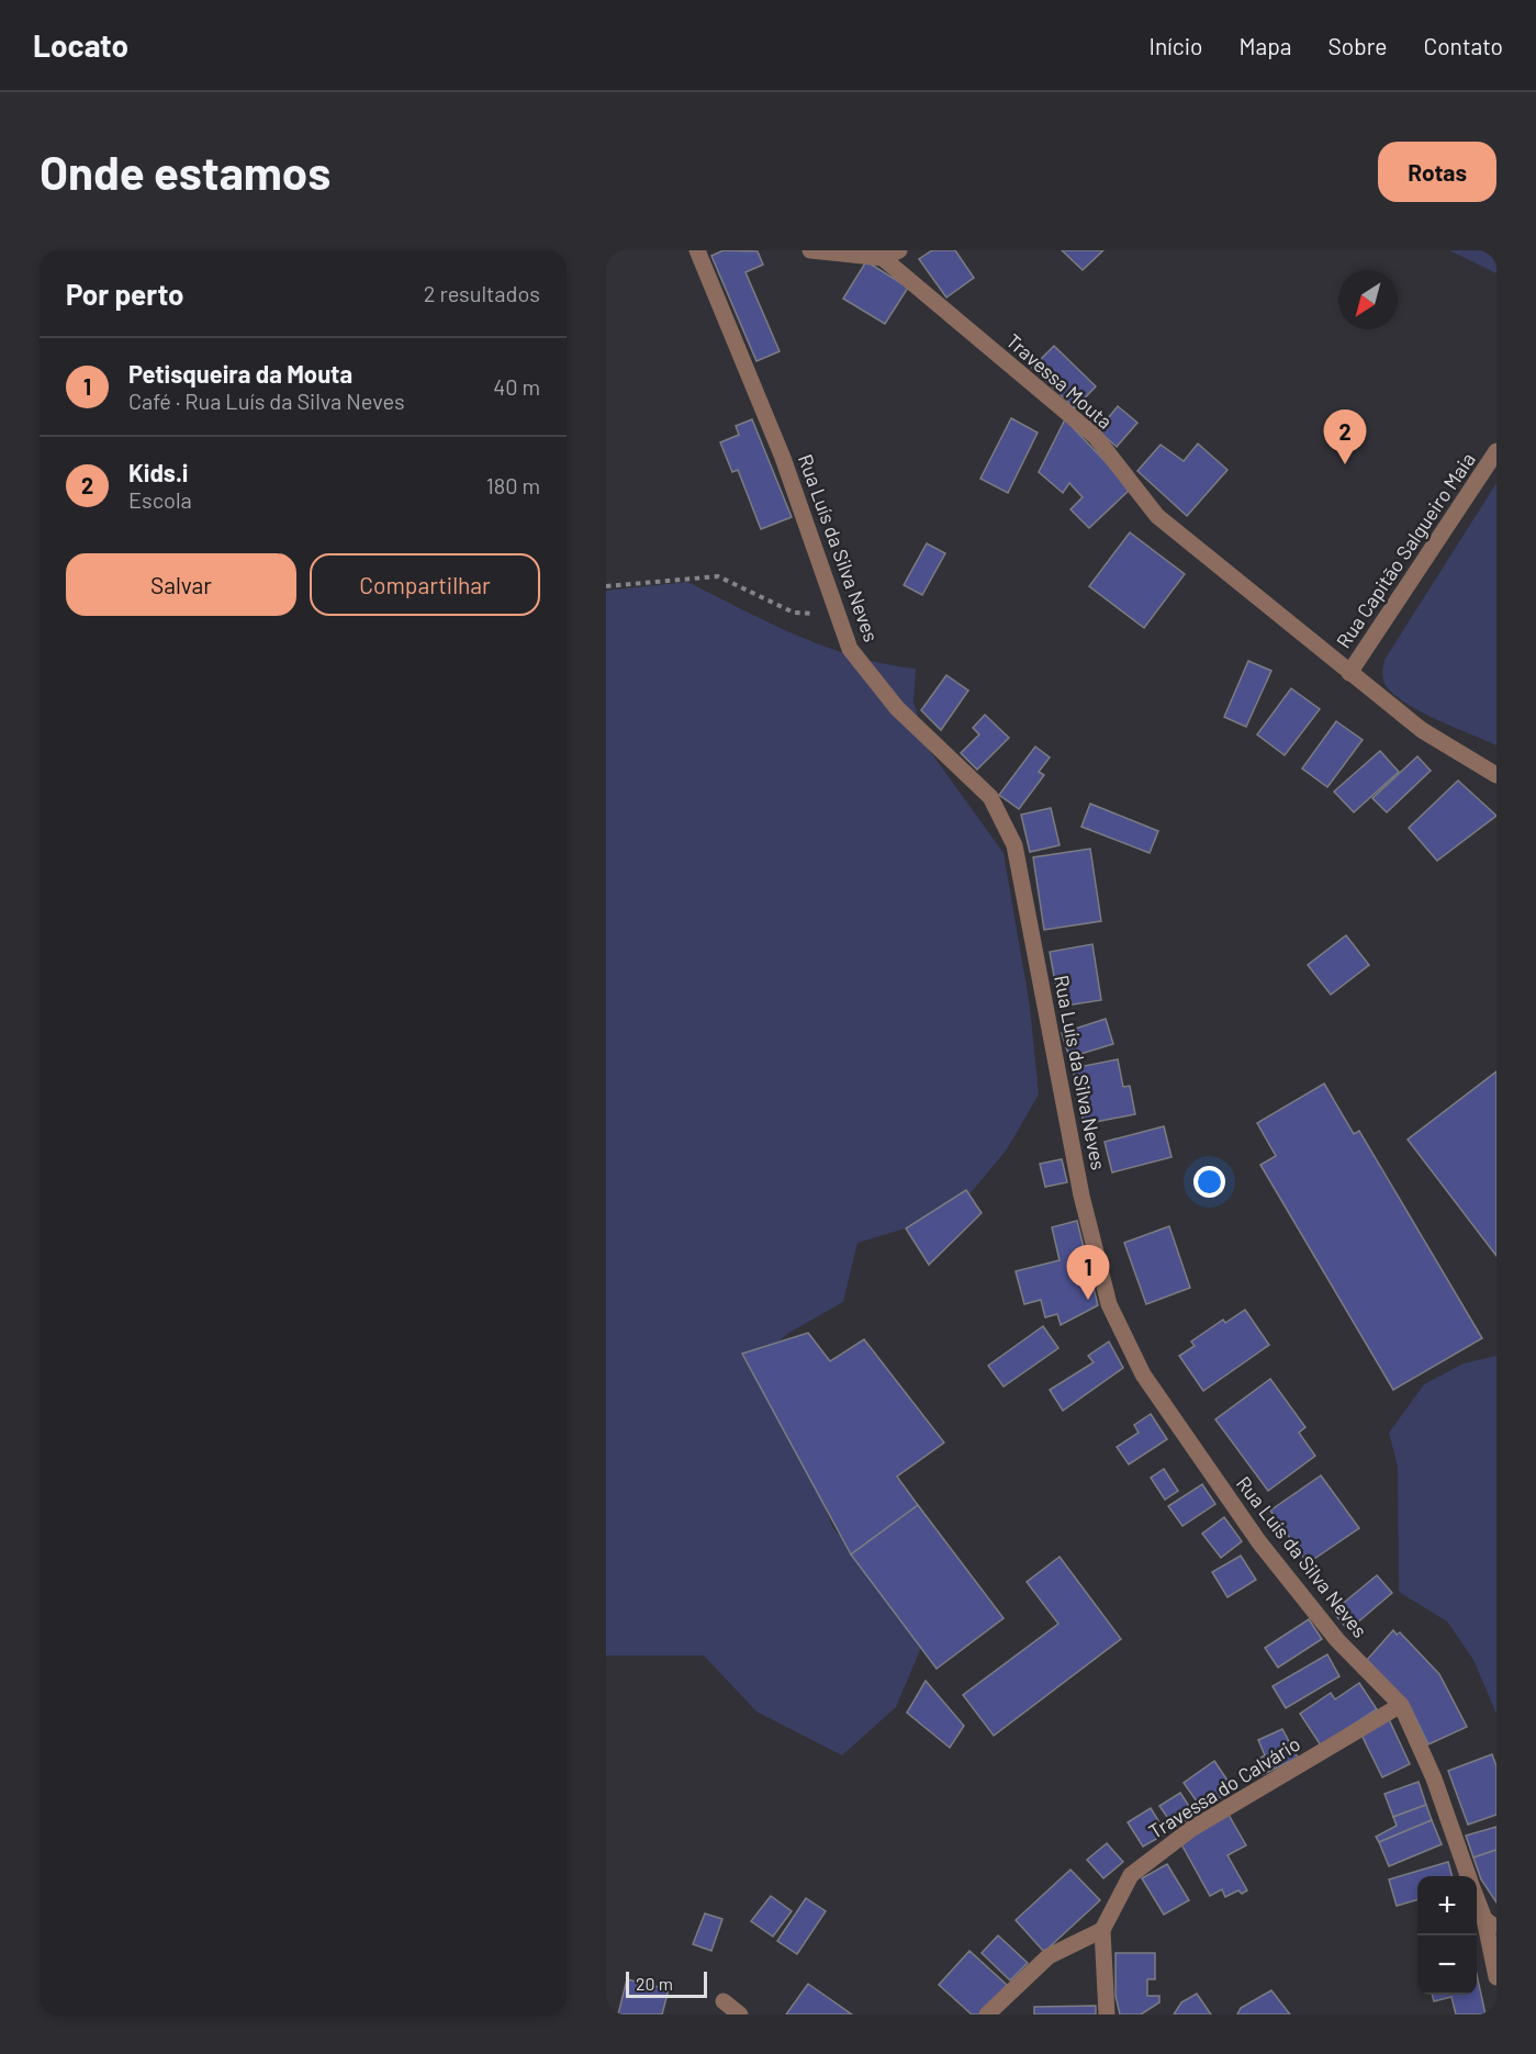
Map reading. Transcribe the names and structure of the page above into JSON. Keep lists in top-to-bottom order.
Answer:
{
  "streets": {
    "street": [
      "Travessa Mouta",
      "Rua Luís da Silva Neves",
      "Rua Capitão Salgueiro Maia",
      "Travessa do Calvário"
    ]
  },
  "crossings": [
    ["Travessa Mouta", "Rua Capitão Salgueiro Maia"],
    ["Rua Luís da Silva Neves", "Travessa do Calvário"]
  ],
  "scale_bar": "20 m",
  "north": "bottom left",
  "page": {
    "header": "Locato",
    "nav": [
      "Início",
      "Mapa",
      "Sobre",
      "Contato"
    ],
    "buttons": [
      "Rotas",
      ["Salvar", "Compartilhar"]
    ],
    "title": "Onde estamos",
    "heading": ["Por perto", "2 resultados"],
    "list": [
      {
        "mark": "1",
        "name": "Petisqueira da Mouta",
        "note": "Café · Rua Luís da Silva Neves",
        "value": "40 m"
      },
      {
        "mark": "2",
        "name": "Kids.i",
        "note": "Escola",
        "value": "180 m"
      }
    ],
    "pins": ["2", "1"],
    "map_buttons": ["+", "−"],
    "scale": "20 m"
  }
}
